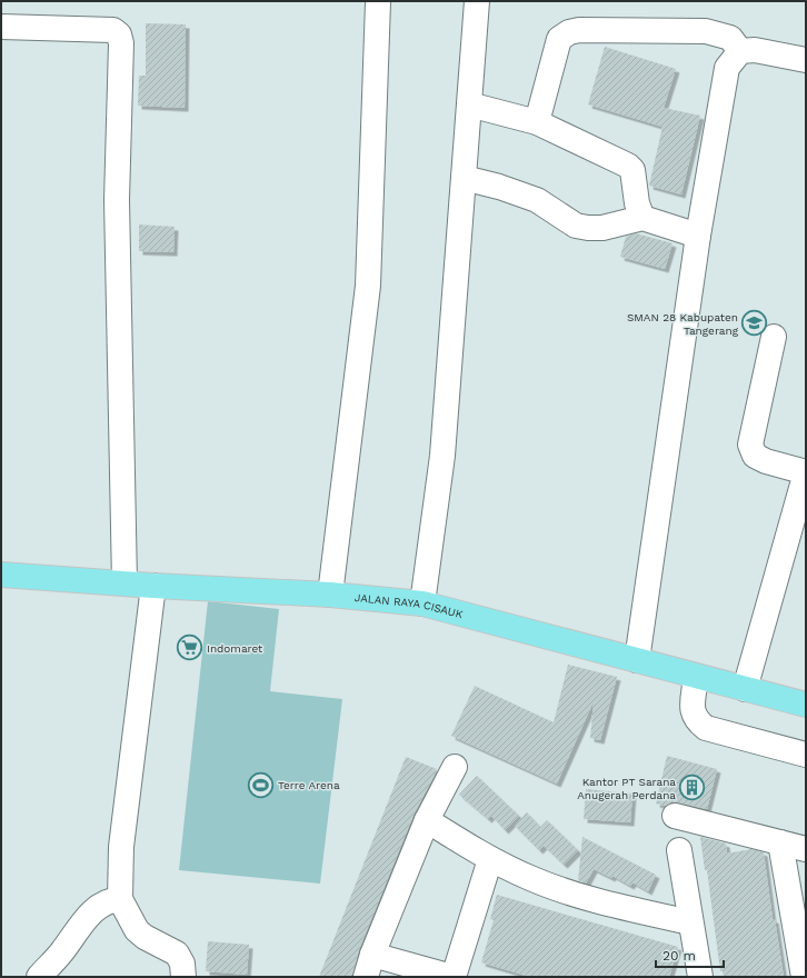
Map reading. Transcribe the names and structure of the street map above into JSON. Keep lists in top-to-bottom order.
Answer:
{
  "streets": {
    "main road": ["JALAN RAYA CISAUK"]
  },
  "places": {
    "school or university": ["SMAN 28 Kabupaten Tangerang"],
    "supermarket": ["Indomaret"],
    "sports": ["Terre Arena"],
    "building": ["Kantor PT Sarana Anugerah Perdana"]
  },
  "scale_bar": "20 m"
}
